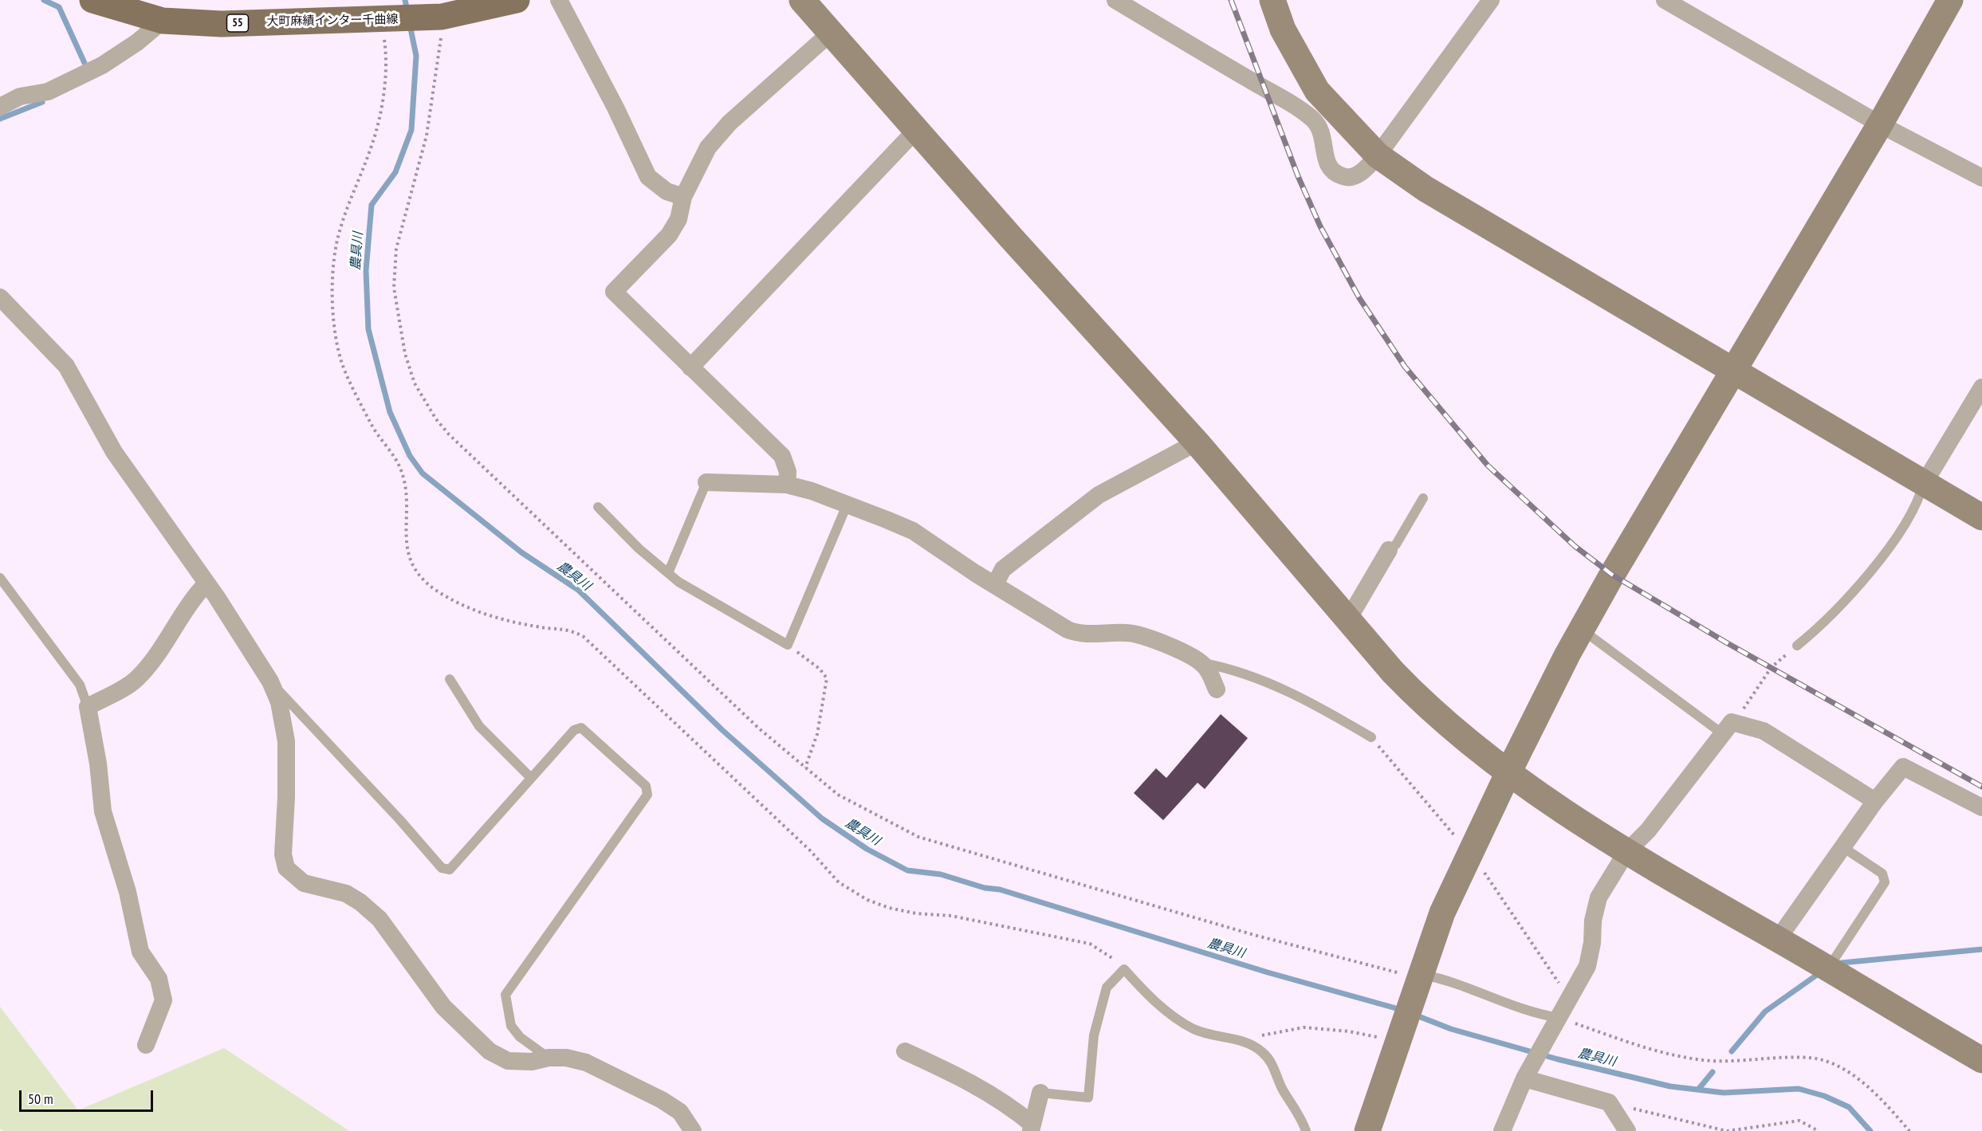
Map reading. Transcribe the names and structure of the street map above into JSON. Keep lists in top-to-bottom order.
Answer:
{
  "streets": {
    "main road": ["大町麻績インター千曲線", "55"]
  },
  "water": ["農具川"],
  "scale_bar": "50 m"
}
